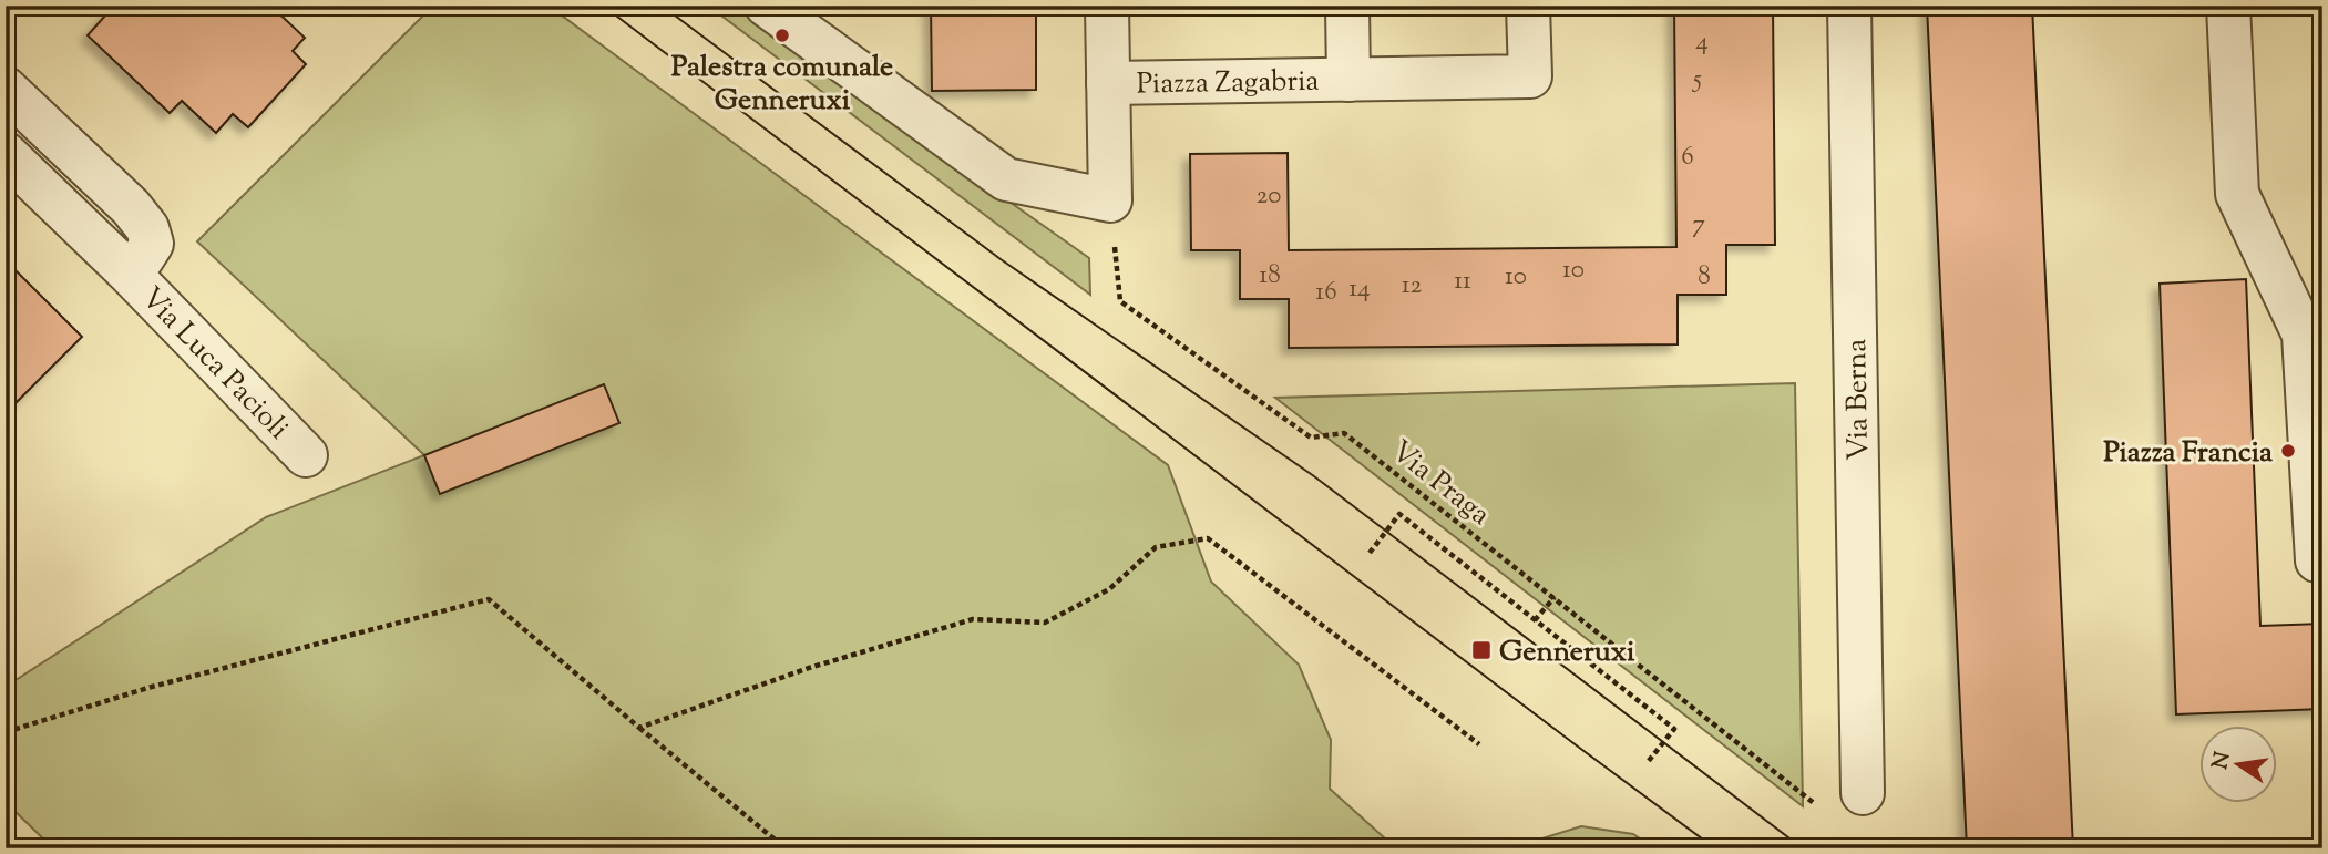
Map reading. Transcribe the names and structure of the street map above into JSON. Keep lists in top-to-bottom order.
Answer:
{
  "streets": {
    "street": ["Piazza Zagabria", "Via Luca Pacioli", "Via Berna"],
    "path": ["Via Praga"]
  },
  "places": {
    "other": ["Palestra comunale Genneruxi", "Piazza Francia"],
    "transit": ["Genneruxi"]
  },
  "house_numbers": [
    "4",
    "5",
    "6",
    "20",
    "7",
    "10",
    "18",
    "10",
    "8",
    "11",
    "12",
    "14",
    "16"
  ],
  "north": "left"
}
